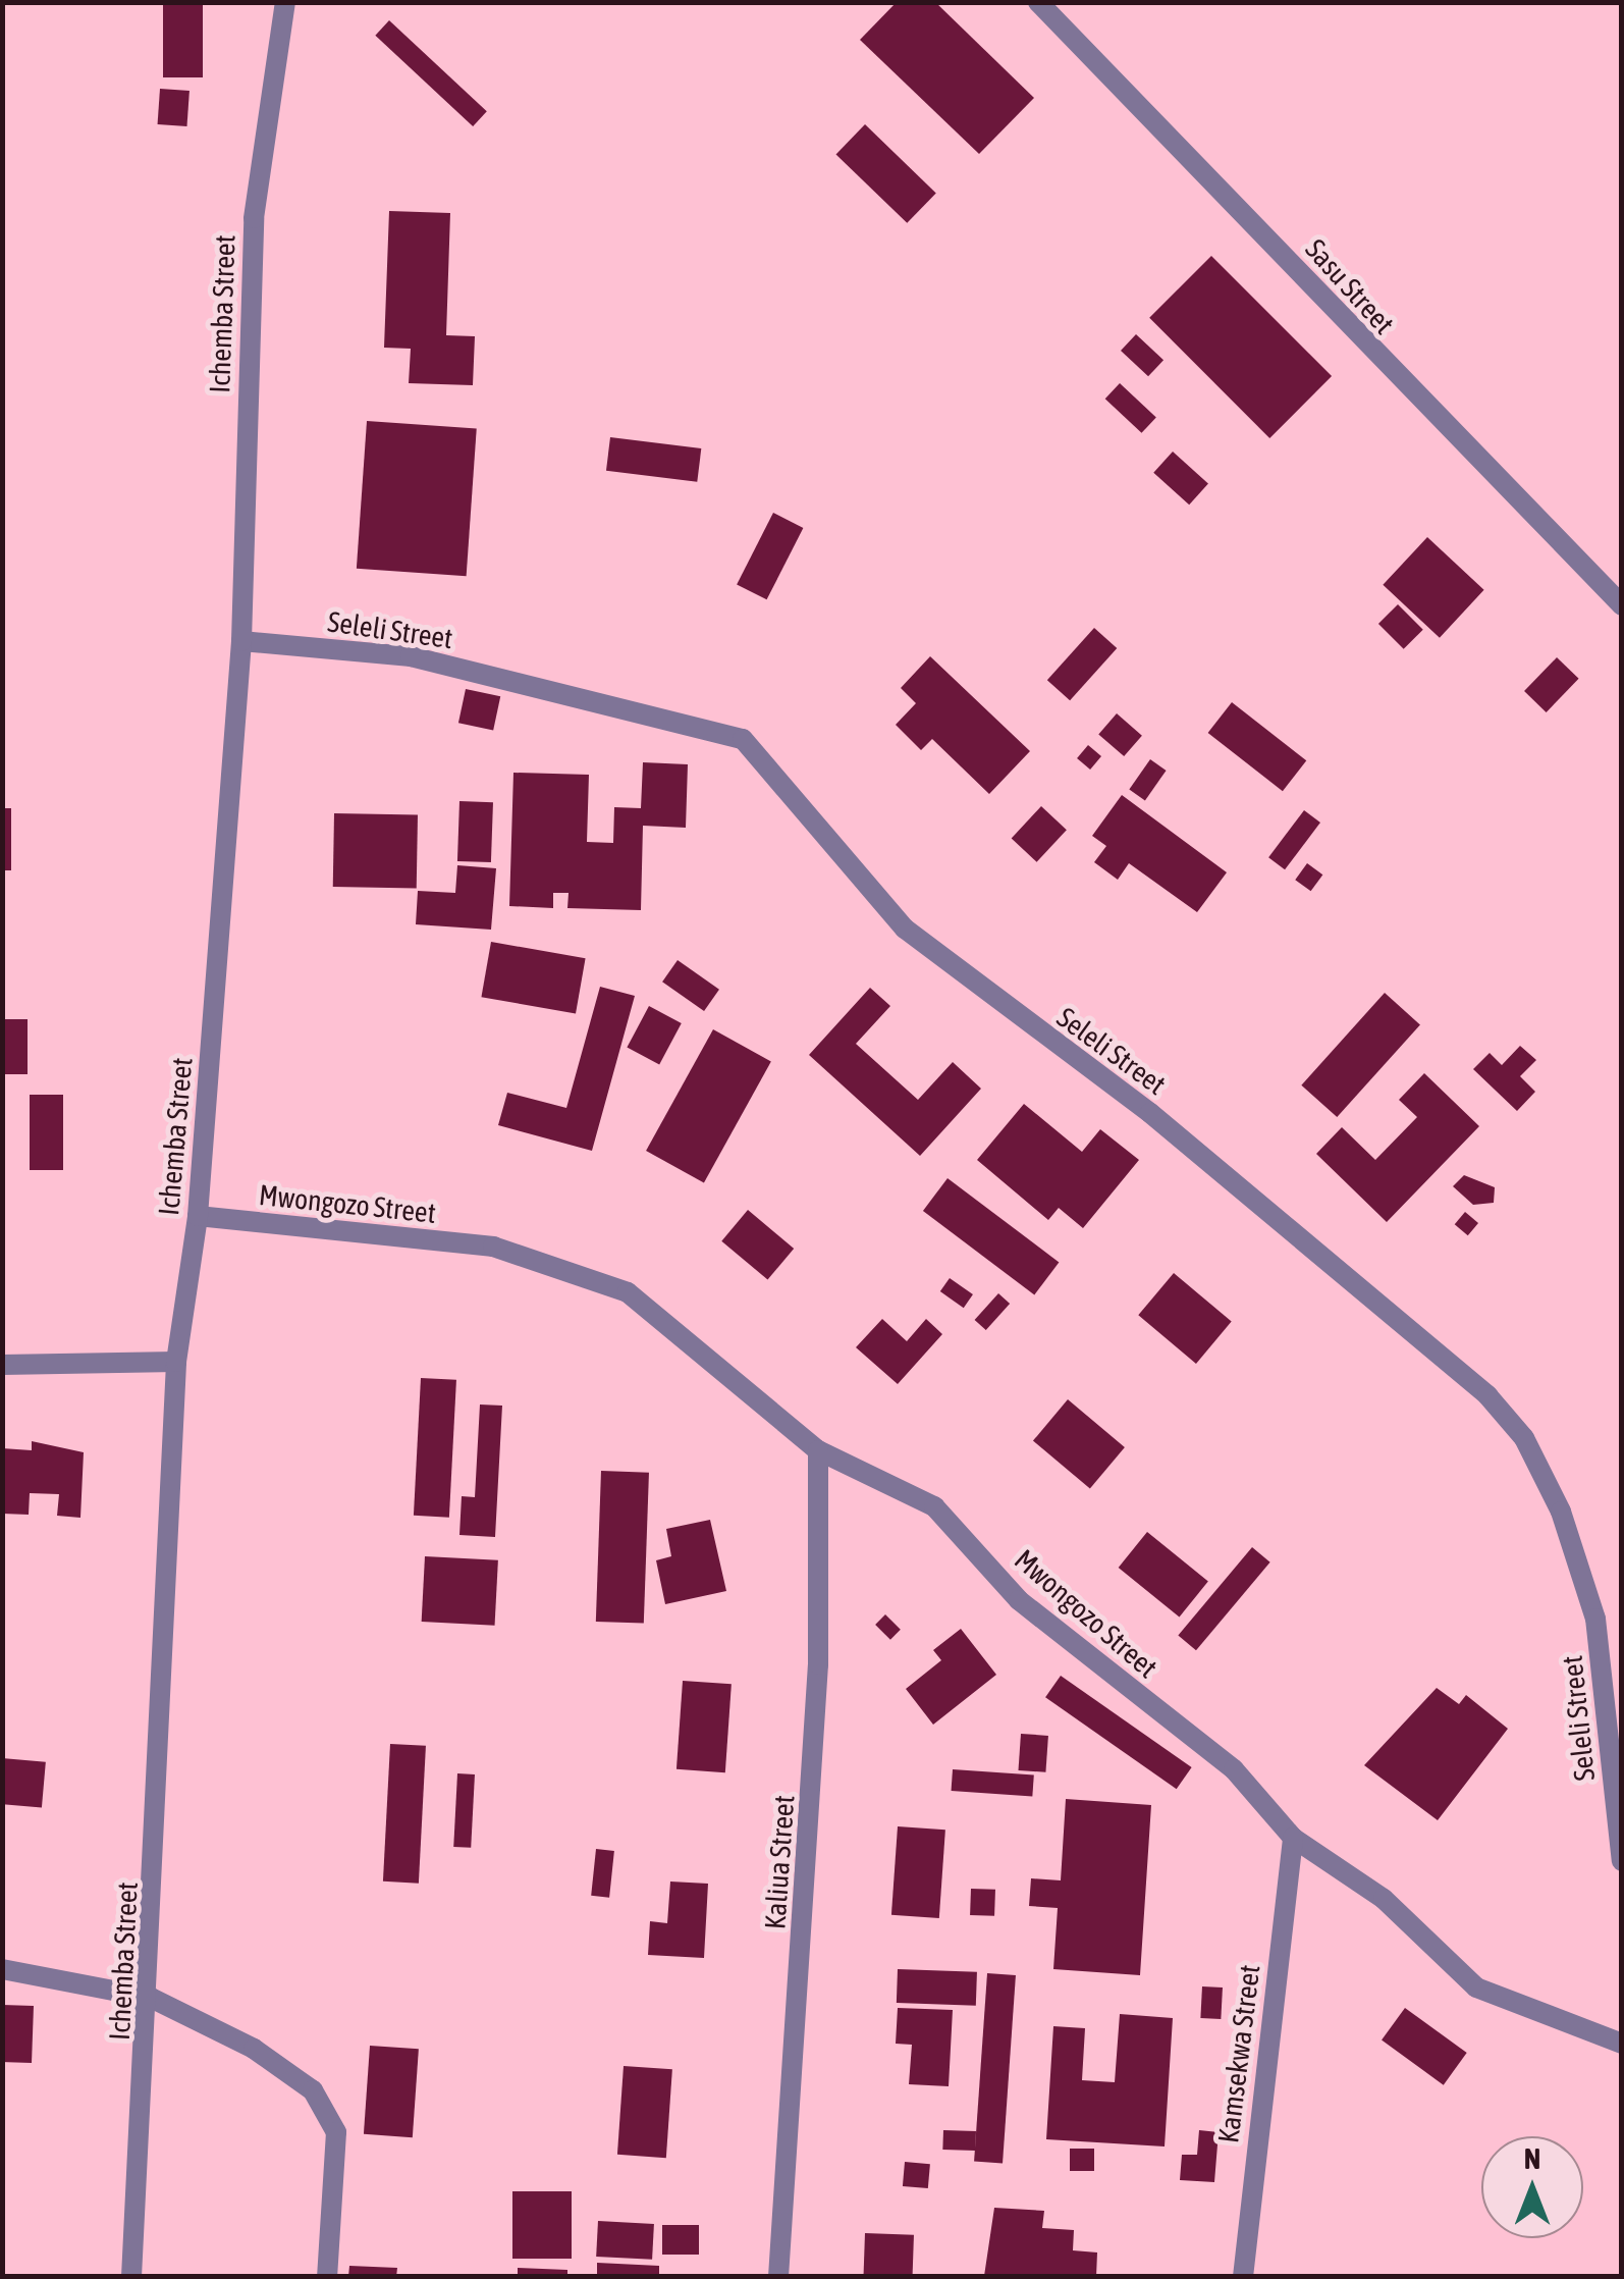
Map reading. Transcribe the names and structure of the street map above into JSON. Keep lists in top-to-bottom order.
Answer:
{
  "streets": {
    "street": [
      "Sasu Street",
      "Ichemba Street",
      "Seleli Street",
      "Mwongozo Street",
      "Kaliua Street",
      "Kamsekwa Street"
    ]
  },
  "crossings": [
    ["Ichemba Street", "Seleli Street"],
    ["Ichemba Street", "Mwongozo Street"],
    ["Mwongozo Street", "Kaliua Street"],
    ["Mwongozo Street", "Kamsekwa Street"]
  ],
  "north": "top"
}
